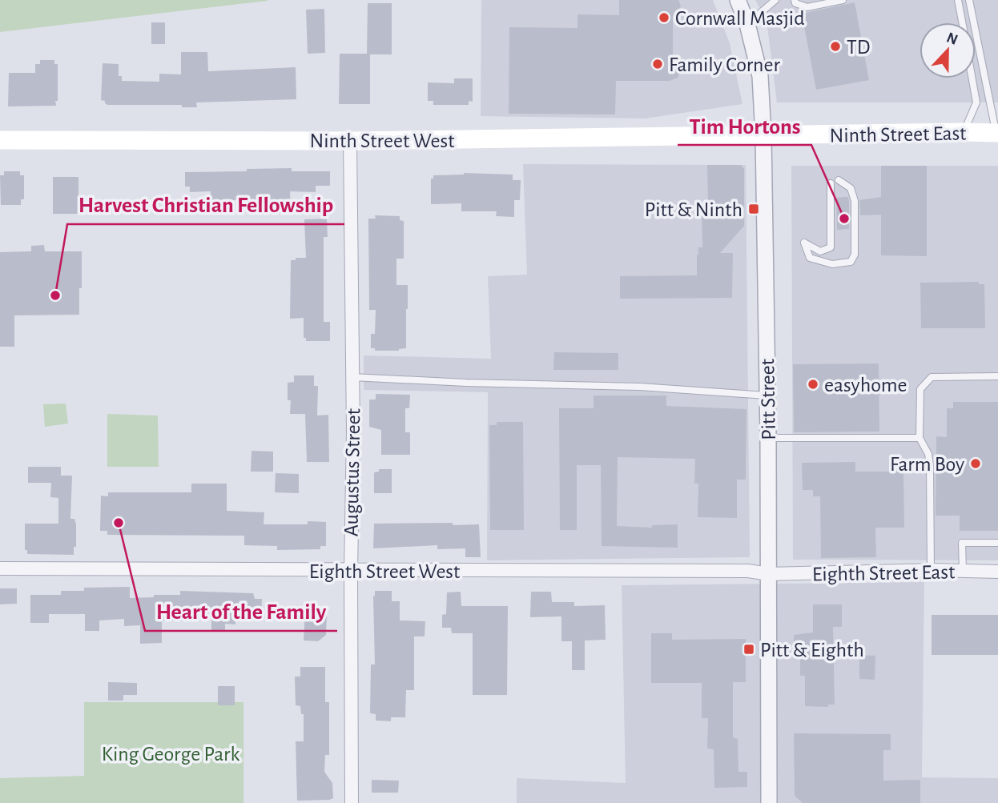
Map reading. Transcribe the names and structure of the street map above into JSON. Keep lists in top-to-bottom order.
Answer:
{
  "streets": {
    "main road": ["Ninth Street East", "Ninth Street West"],
    "street": [
      "Pitt Street",
      "Augustus Street",
      "Eighth Street West",
      "Eighth Street East"
    ]
  },
  "crossings": [
    ["Ninth Street East", "Ninth Street West"],
    ["Ninth Street East", "Pitt Street"],
    ["Ninth Street West", "Pitt Street"],
    ["Ninth Street West", "Augustus Street"],
    ["Pitt Street", "Eighth Street West"],
    ["Pitt Street", "Eighth Street East"],
    ["Augustus Street", "Eighth Street West"],
    ["Eighth Street West", "Eighth Street East"]
  ],
  "parks": ["King George Park"],
  "places": {
    "other": [
      "Cornwall Masjid",
      "TD",
      "Family Corner",
      "Tim Hortons",
      "Harvest Christian Fellowship",
      "easyhome",
      "Farm Boy",
      "Heart of the Family"
    ],
    "transit": ["Pitt & Ninth", "Pitt & Eighth"]
  },
  "north": "top"
}
